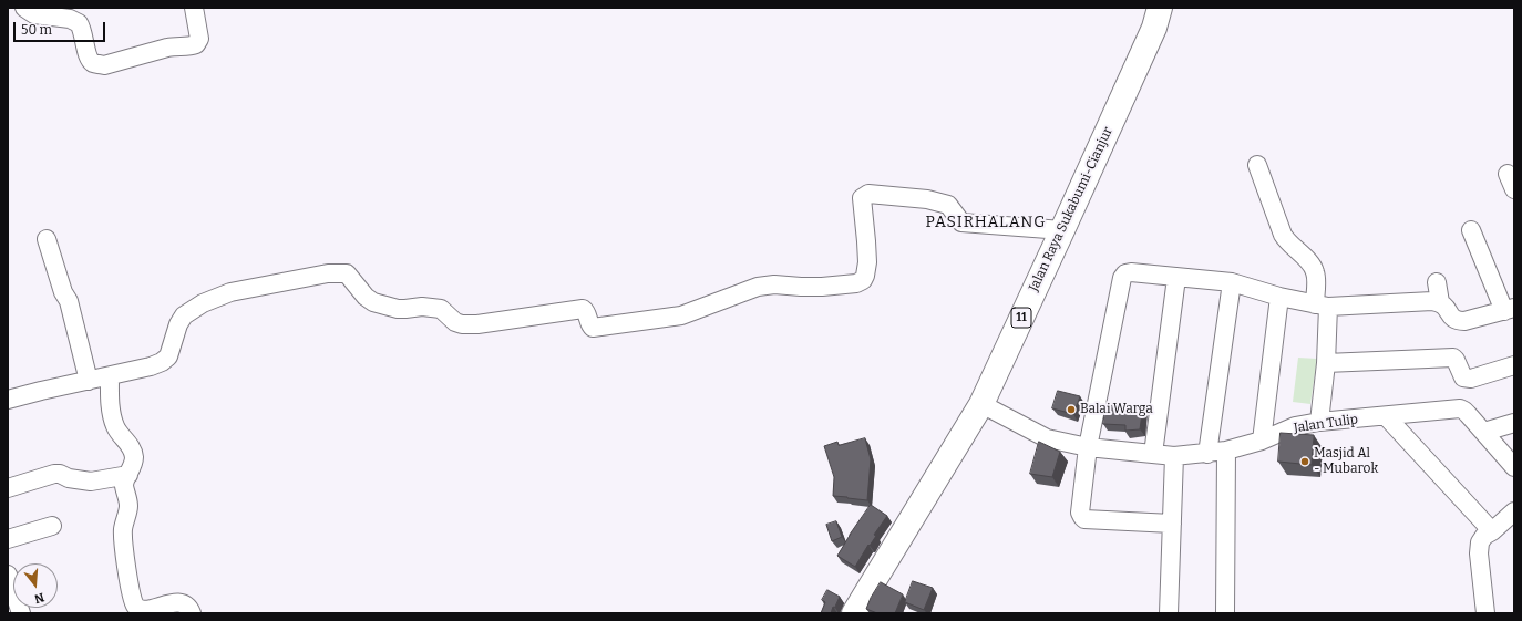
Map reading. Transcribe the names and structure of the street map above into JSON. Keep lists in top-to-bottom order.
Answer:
{
  "streets": {
    "highway": ["Jalan Raya Sukabumi-Cianjur", "11"],
    "street": ["Jalan Tulip"]
  },
  "crossings": [
    ["Jalan Raya Sukabumi-Cianjur", "Jalan Tulip"]
  ],
  "districts": ["PASIRHALANG"],
  "places": ["Balai Warga", "Masjid Al - Mubarok"],
  "scale_bar": "50 m",
  "north": "bottom"
}
